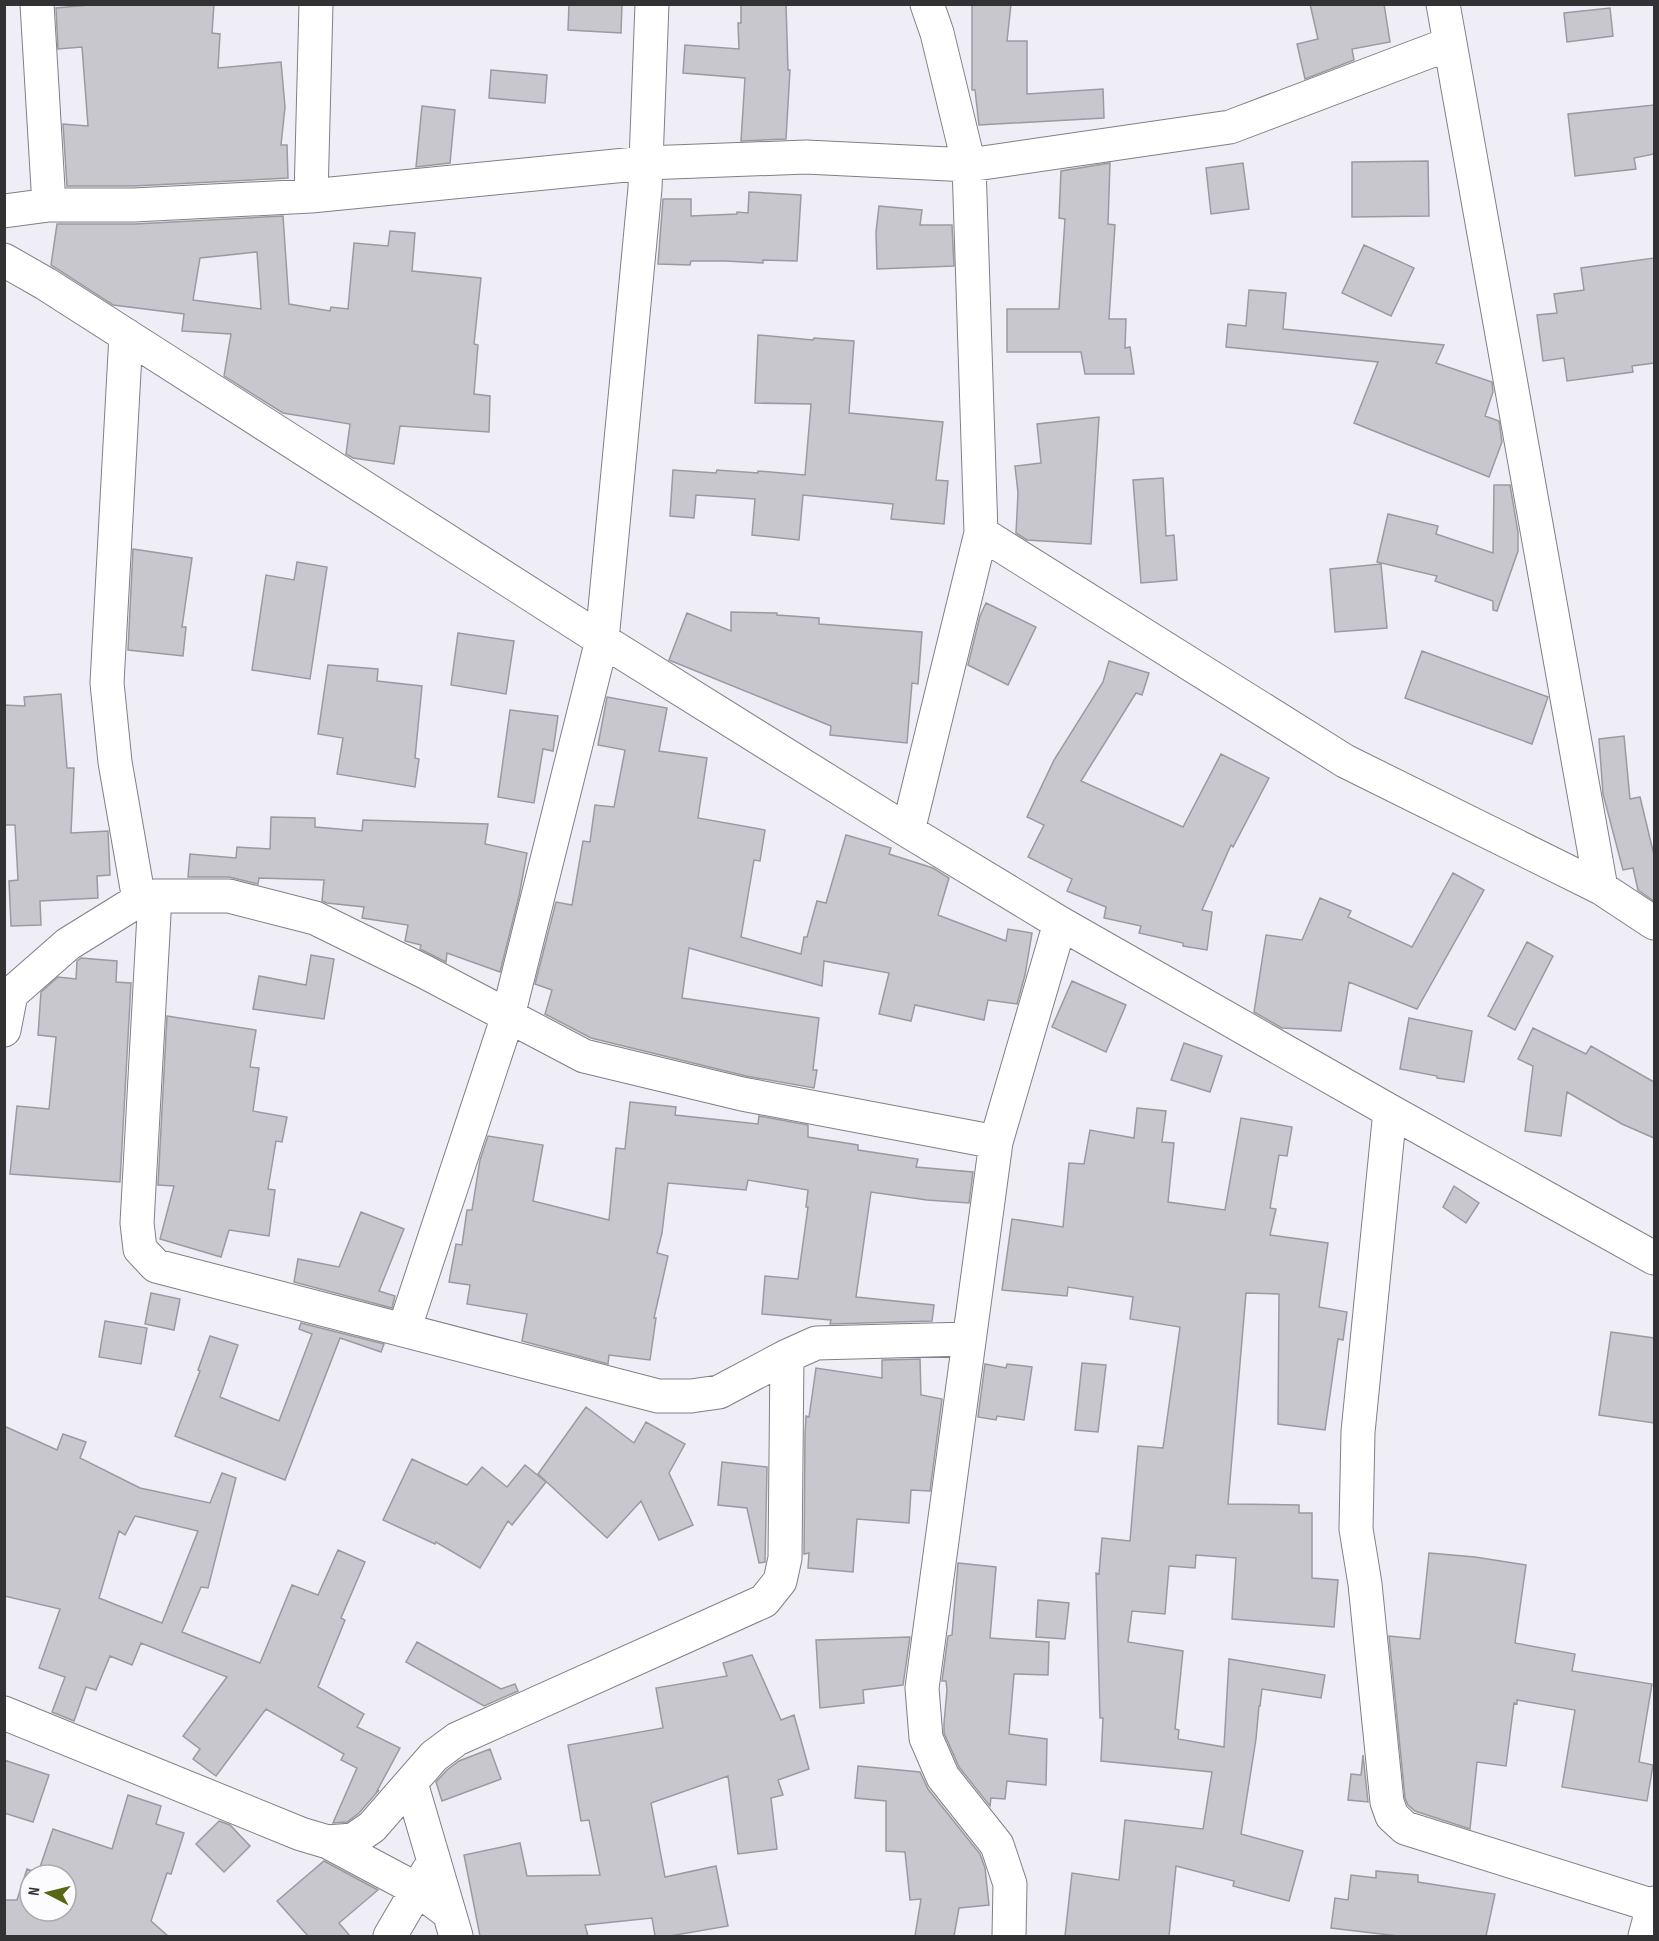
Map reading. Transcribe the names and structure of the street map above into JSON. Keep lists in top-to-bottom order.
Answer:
{
  "north": "left"
}
